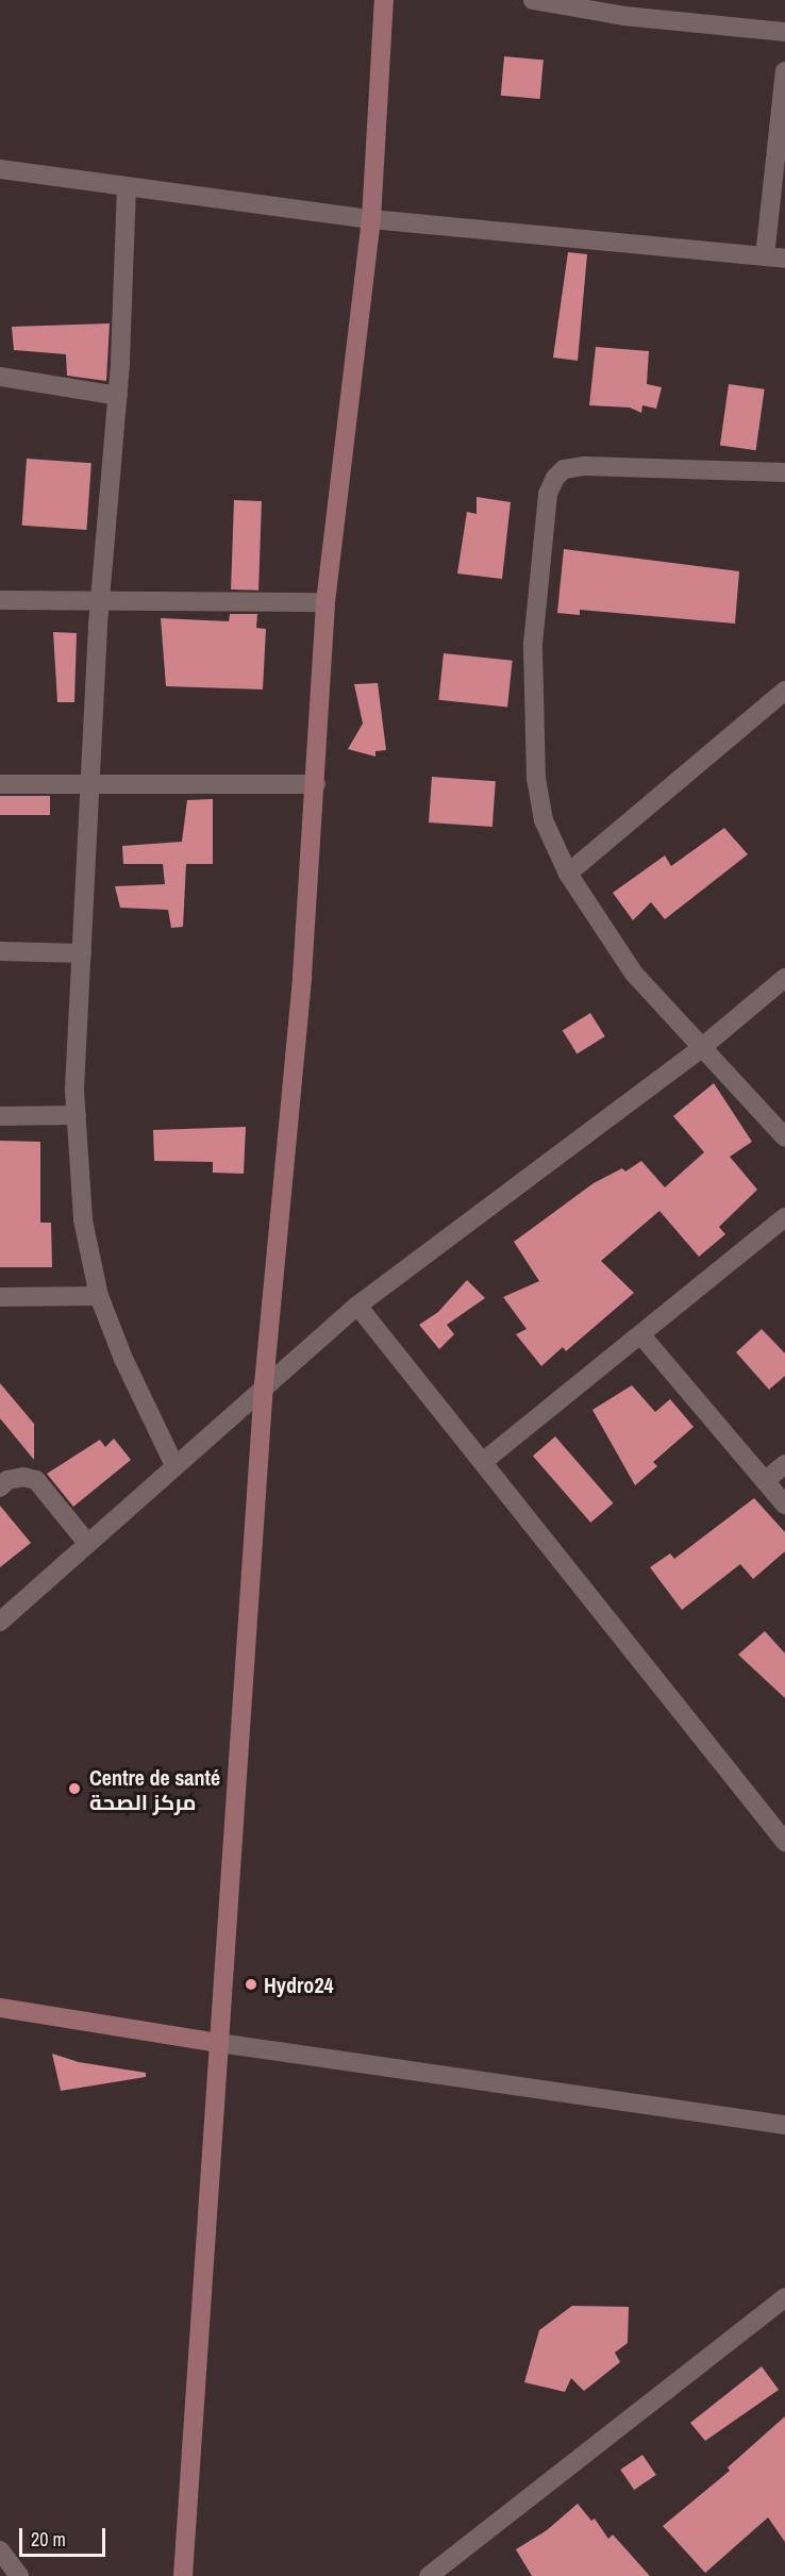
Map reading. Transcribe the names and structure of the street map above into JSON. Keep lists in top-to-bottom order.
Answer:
{
  "places": ["Centre de santé مركز الصحة", "Hydro24"],
  "scale_bar": "20 m"
}
